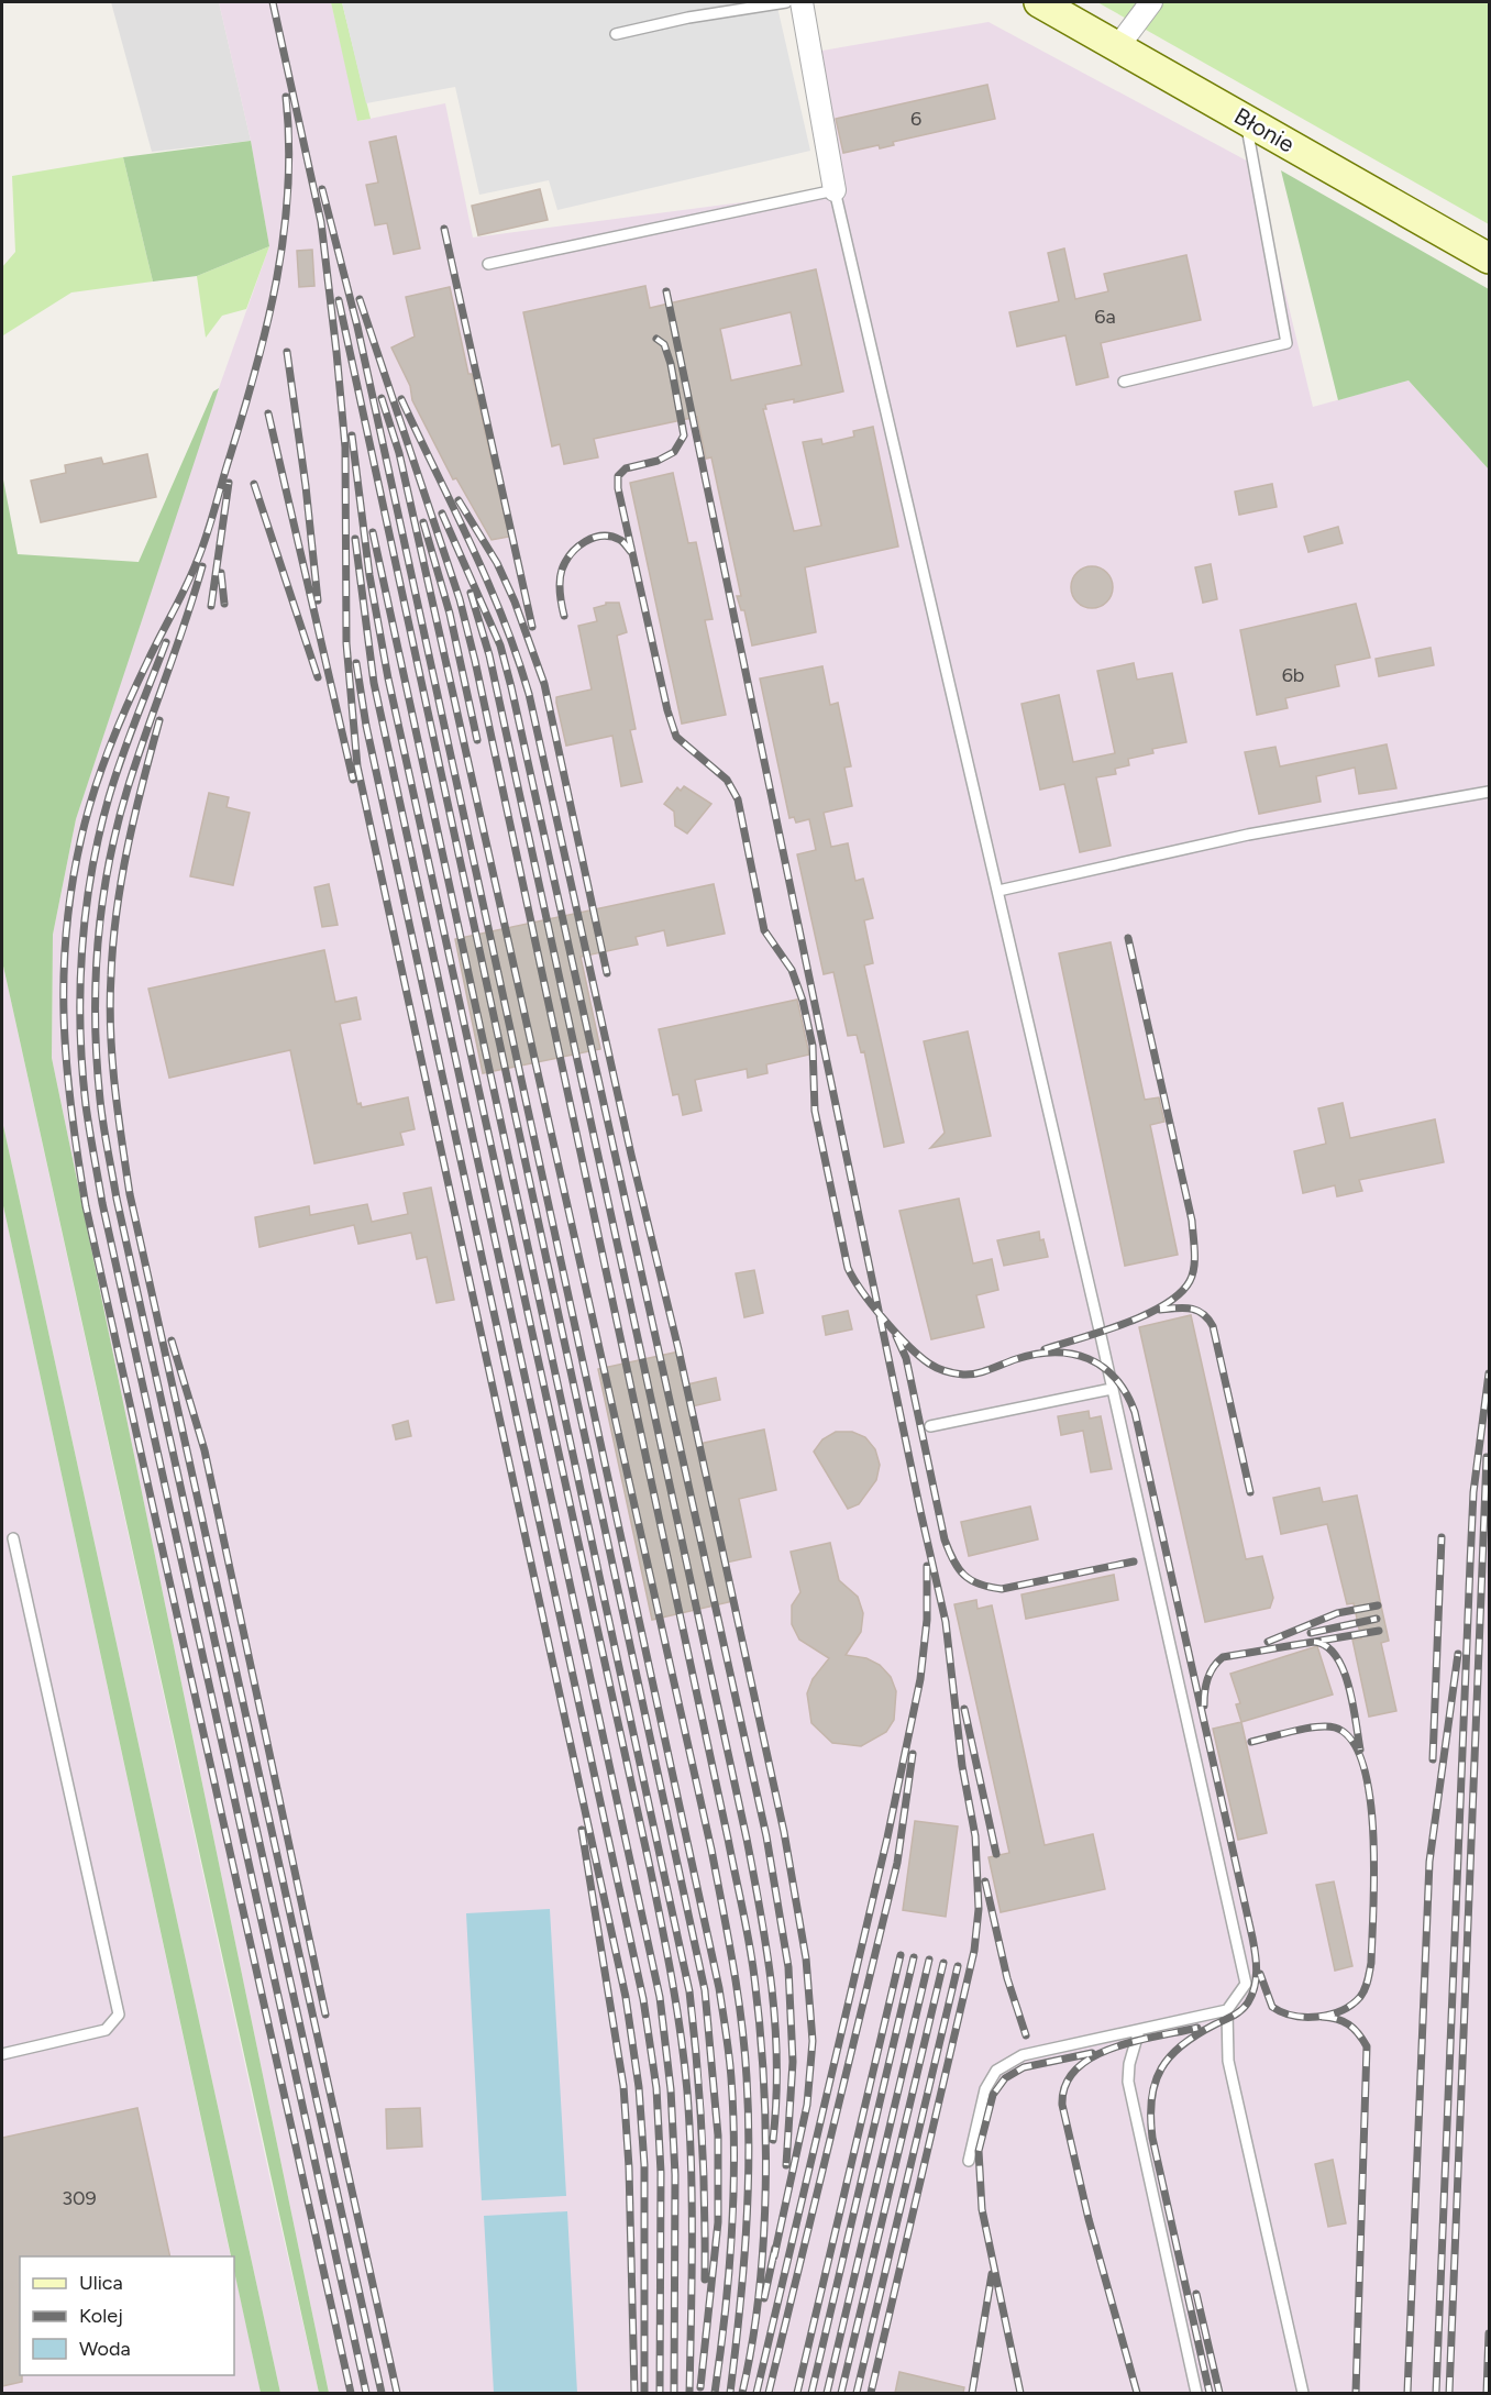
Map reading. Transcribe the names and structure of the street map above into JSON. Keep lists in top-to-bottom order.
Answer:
{
  "streets": {
    "street": ["Błonie"]
  },
  "house_numbers": [
    "6",
    "6a",
    "6b",
    "309"
  ],
  "legend": ["Ulica", "Kolej", "Woda"]
}
